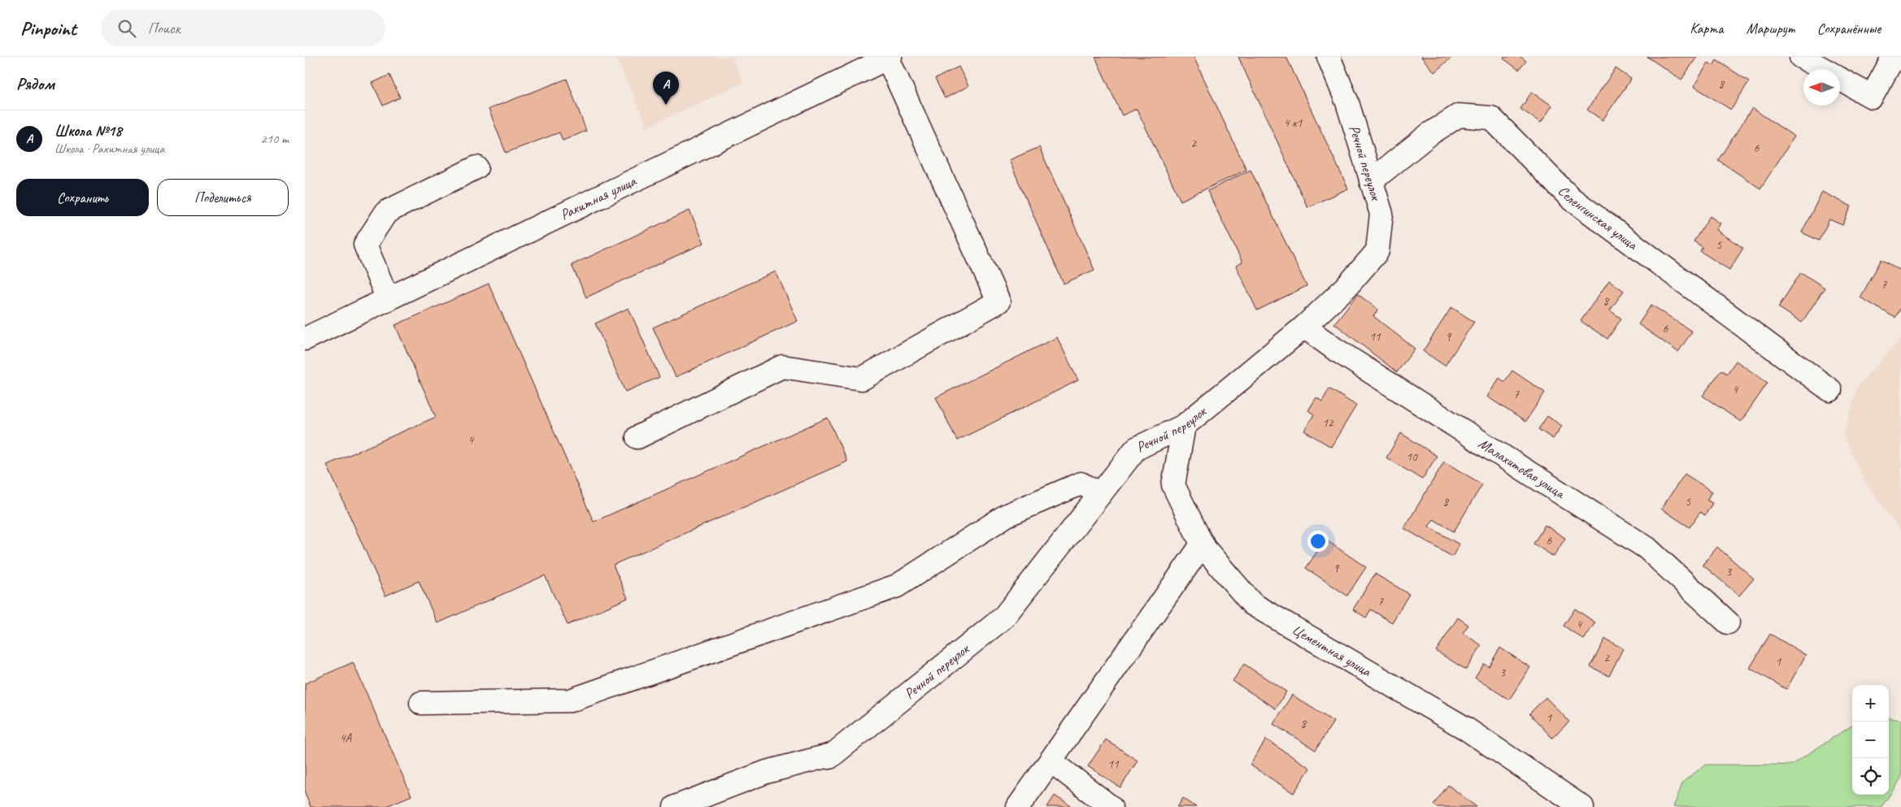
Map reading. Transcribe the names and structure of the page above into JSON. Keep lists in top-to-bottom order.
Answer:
{
  "streets": {
    "street": [
      "Речной переулок",
      "Ракитная улица",
      "Селенгинская улица",
      "Малахитовая улица",
      "Цементная улица"
    ]
  },
  "crossings": [
    ["Речной переулок", "Селенгинская улица"],
    ["Речной переулок", "Малахитовая улица"],
    ["Речной переулок", "Цементная улица"]
  ],
  "house_numbers": [
    "8",
    "4 к1",
    "2",
    "6",
    "5",
    "7",
    "8",
    "6",
    "11",
    "9",
    "4",
    "7",
    "12",
    "4",
    "10",
    "8",
    "5",
    "6",
    "9",
    "3",
    "7",
    "4",
    "2",
    "1",
    "3",
    "1",
    "8",
    "4А",
    "11"
  ],
  "north": "left",
  "page": {
    "header": "Pinpoint",
    "search": "Поиск",
    "nav": ["Карта", "Маршрут", "Сохранённые"],
    "heading": "Рядом",
    "pins": "A",
    "list": [
      {
        "mark": "A",
        "name": "Школа №18",
        "note": "Школа · Ракитная улица",
        "value": "210 m"
      }
    ],
    "buttons": ["Сохранить", "Поделиться"],
    "map_buttons": ["+", "−"]
  }
}
